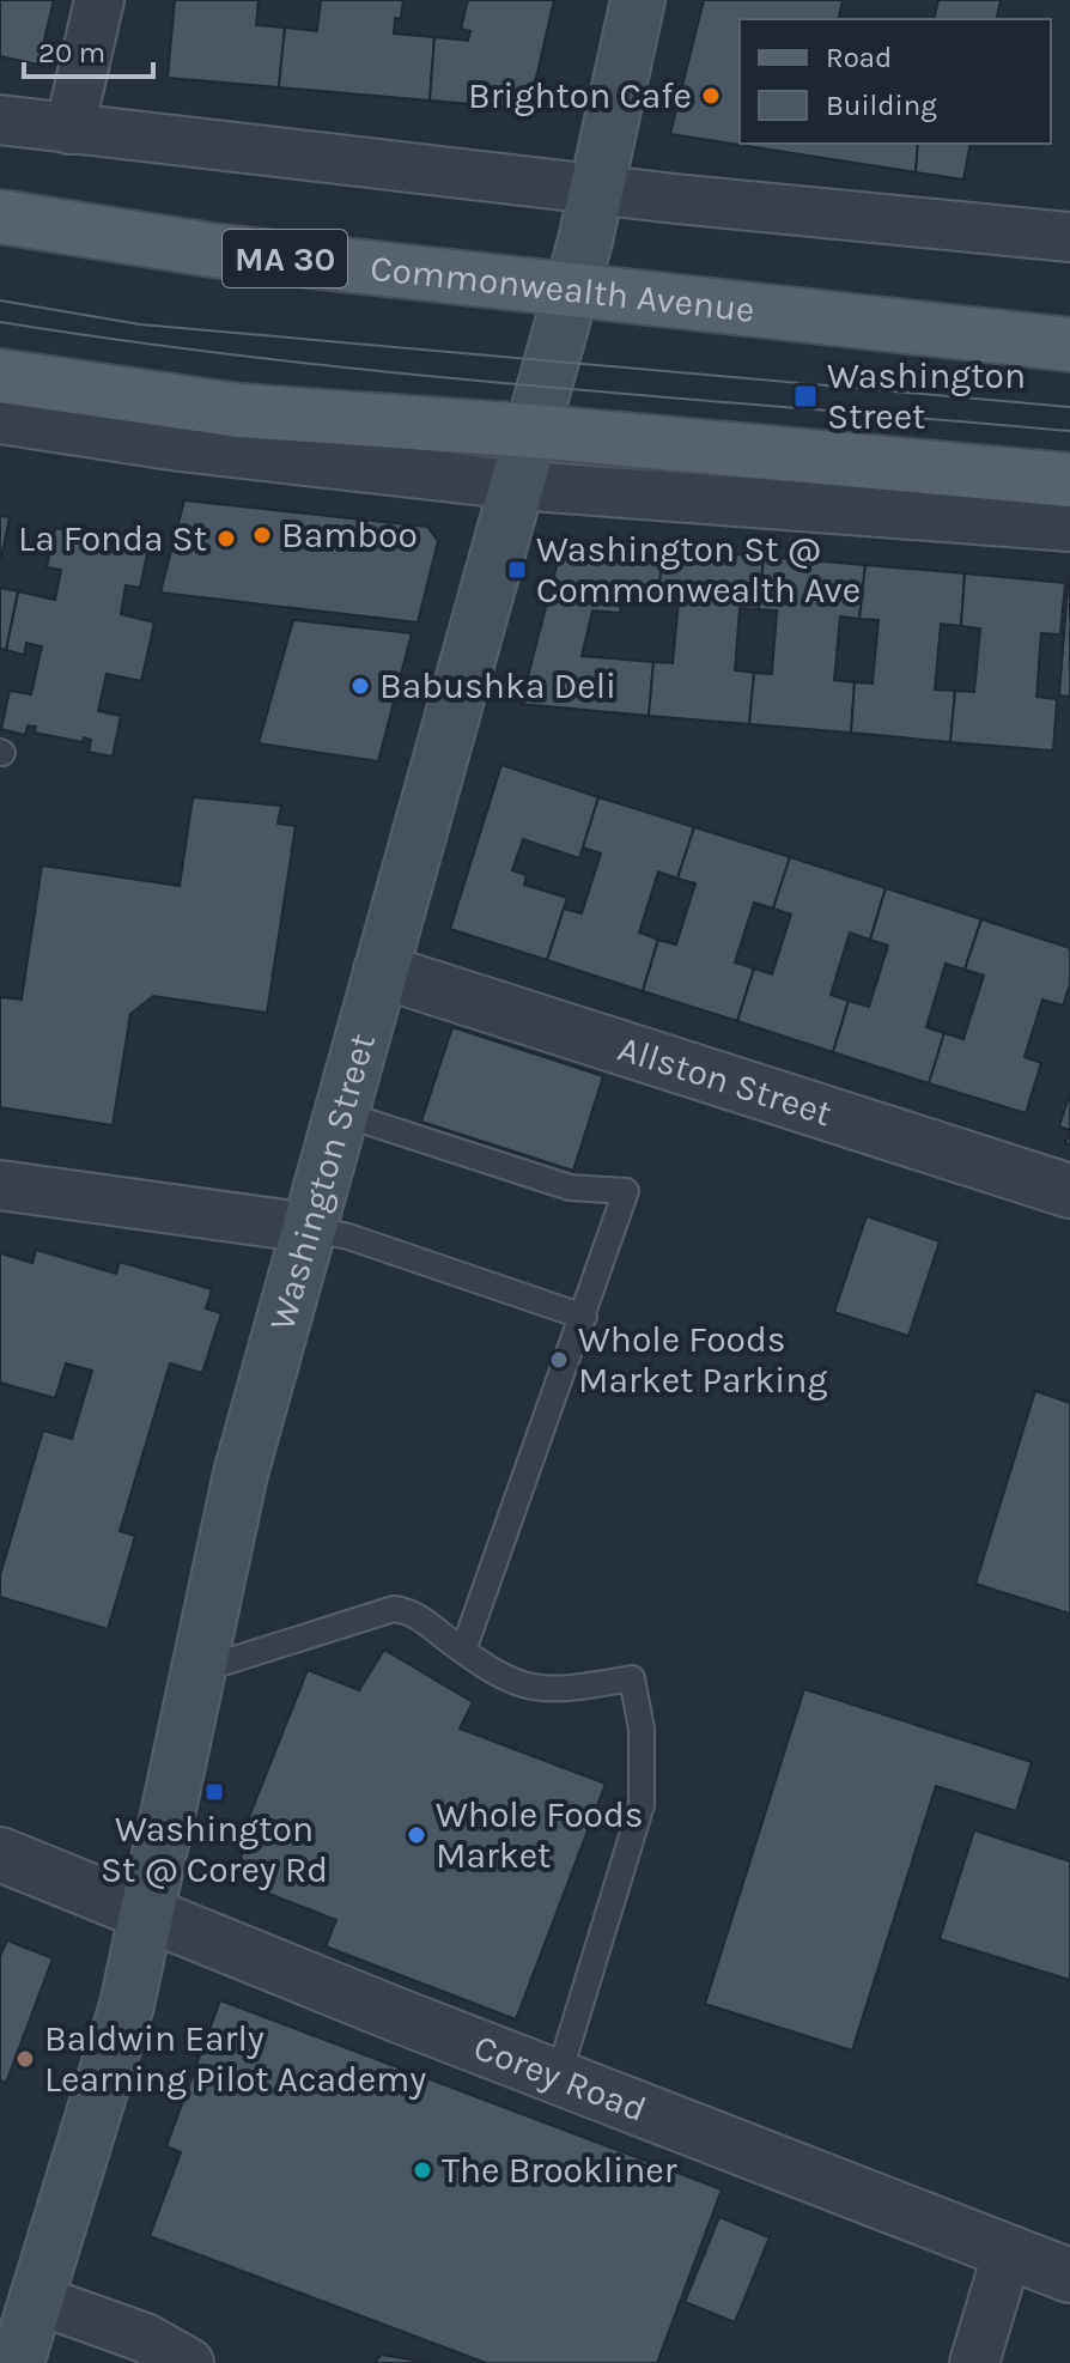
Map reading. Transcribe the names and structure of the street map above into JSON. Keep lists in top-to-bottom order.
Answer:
{
  "streets": {
    "main road": ["MA 30", "Commonwealth Avenue", "Washington Street"],
    "street": ["Allston Street", "Corey Road"]
  },
  "crossings": [
    ["Commonwealth Avenue", "Washington Street"],
    ["Allston Street", "Washington Street"],
    ["Washington Street", "Corey Road"]
  ],
  "places": {
    "other": [
      "Brighton Cafe",
      "Bamboo",
      "La Fonda St",
      "Babushka Deli",
      "Whole Foods Market Parking",
      "Whole Foods Market",
      "Baldwin Early Learning Pilot Academy",
      "The Brookliner"
    ],
    "transit": ["Washington Street", "Washington St @ Commonwealth Ave", "Washington St @ Corey Rd"]
  },
  "legend": ["Road", "Building"],
  "scale_bar": "20 m"
}
